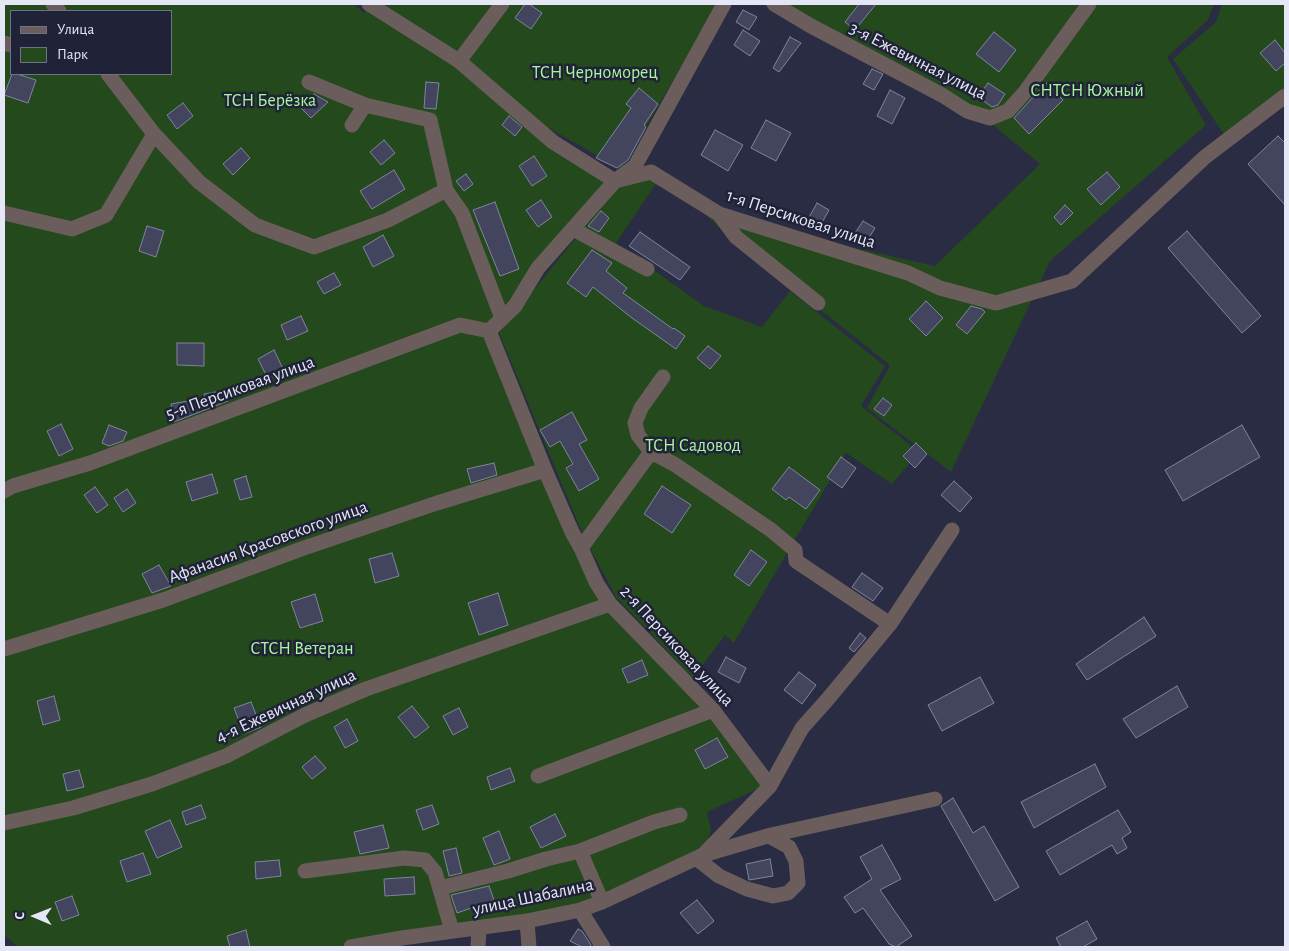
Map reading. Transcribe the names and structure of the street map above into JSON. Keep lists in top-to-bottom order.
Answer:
{
  "streets": {
    "street": [
      "3-я Ежевичная улица",
      "1-я Персиковая улица",
      "5-я Персиковая улица",
      "Афанасия Красовского улица",
      "2-я Персиковая улица",
      "4-я Ежевичная улица",
      "улица Шабалина"
    ]
  },
  "crossings": [
    ["5-я Персиковая улица", "2-я Персиковая улица"],
    ["Афанасия Красовского улица", "2-я Персиковая улица"],
    ["2-я Персиковая улица", "4-я Ежевичная улица"]
  ],
  "parks": [
    "ТСН Черноморец",
    "СНТСН Южный",
    "ТСН Берёзка",
    "ТСН Садовод",
    "СТСН Ветеран"
  ],
  "legend": ["Улица", "Парк"],
  "north": "left"
}
